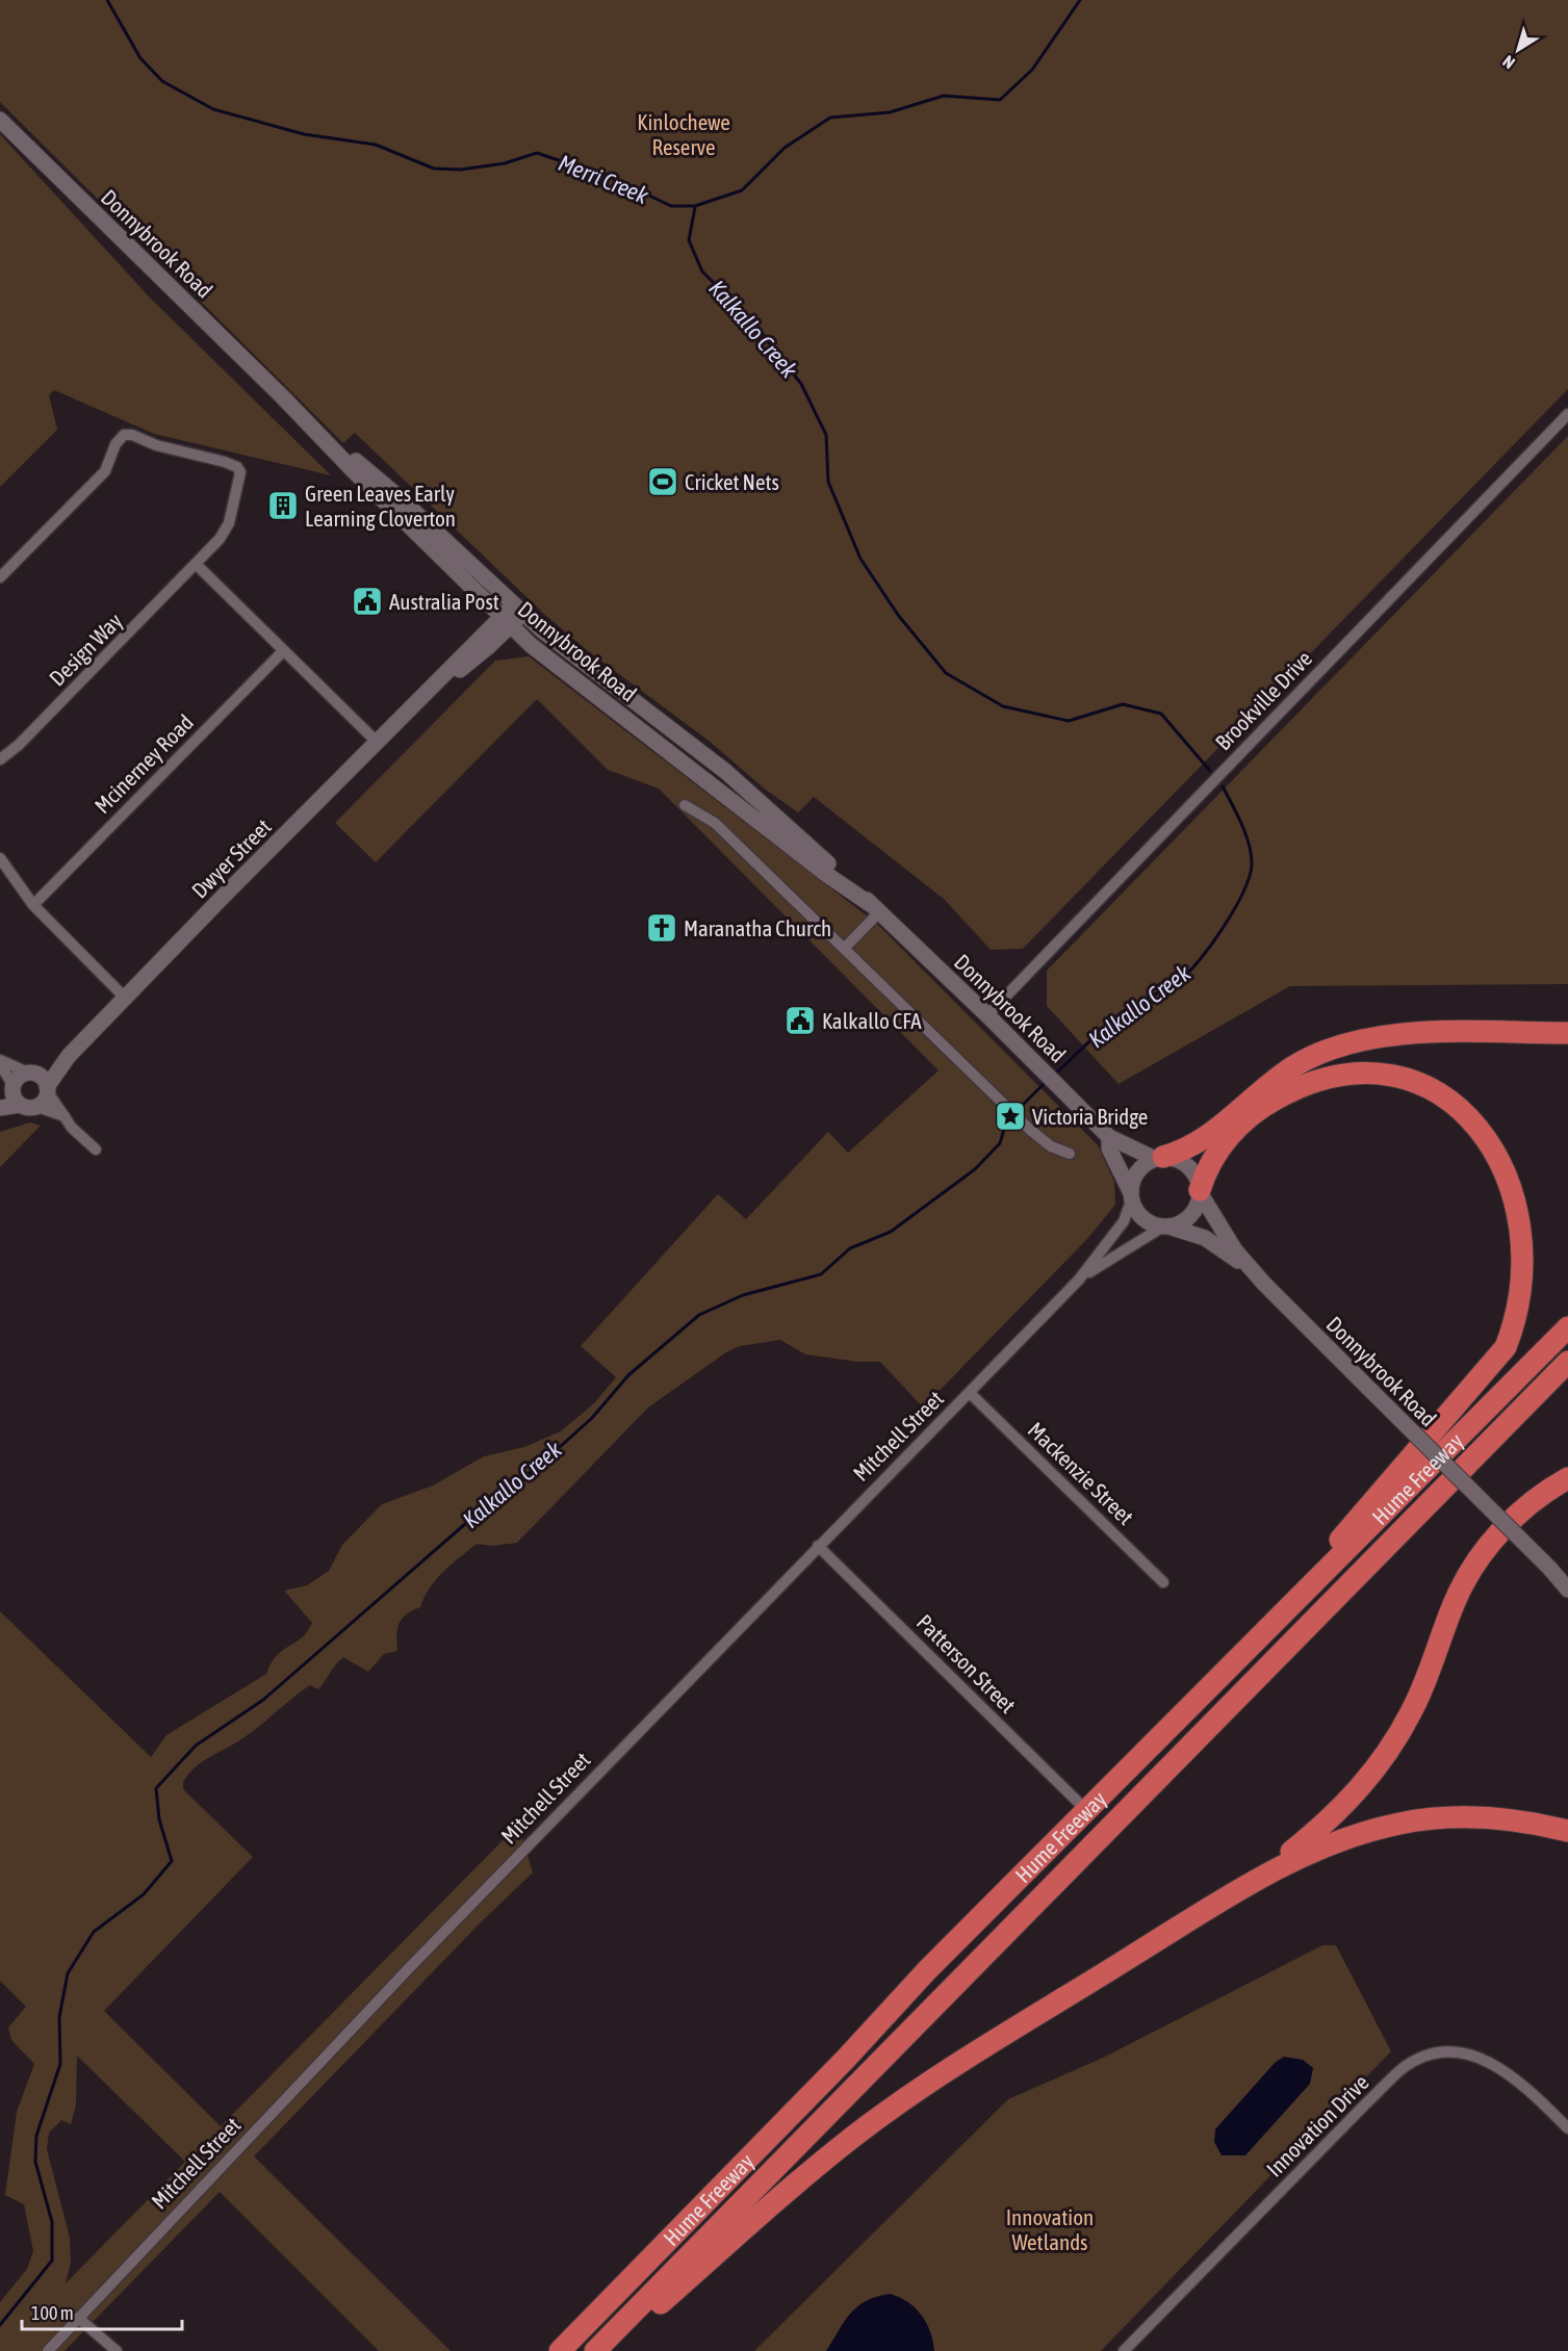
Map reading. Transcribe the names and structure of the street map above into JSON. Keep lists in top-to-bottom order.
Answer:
{
  "streets": {
    "highway": ["Hume Freeway"],
    "main road": ["Donnybrook Road", "Dwyer Street"],
    "street": [
      "Design Way",
      "Brookville Drive",
      "Mcinerney Road",
      "Mitchell Street",
      "Mackenzie Street",
      "Patterson Street",
      "Innovation Drive"
    ]
  },
  "crossings": [
    ["Donnybrook Road", "Brookville Drive"],
    ["Donnybrook Road", "Dwyer Street"],
    ["Donnybrook Road", "Mitchell Street"],
    ["Mitchell Street", "Mackenzie Street"],
    ["Mitchell Street", "Patterson Street"],
    ["Hume Freeway", "Patterson Street"]
  ],
  "water": ["Merri Creek", "Kalkallo Creek"],
  "parks": ["Kinlochewe Reserve", "Innovation Wetlands"],
  "places": {
    "sports": ["Cricket Nets"],
    "building": ["Green Leaves Early Learning Cloverton"],
    "public building": ["Australia Post", "Kalkallo CFA"],
    "church": ["Maranatha Church"],
    "place": ["Victoria Bridge"]
  },
  "scale_bar": "100 m",
  "north": "bottom left"
}
